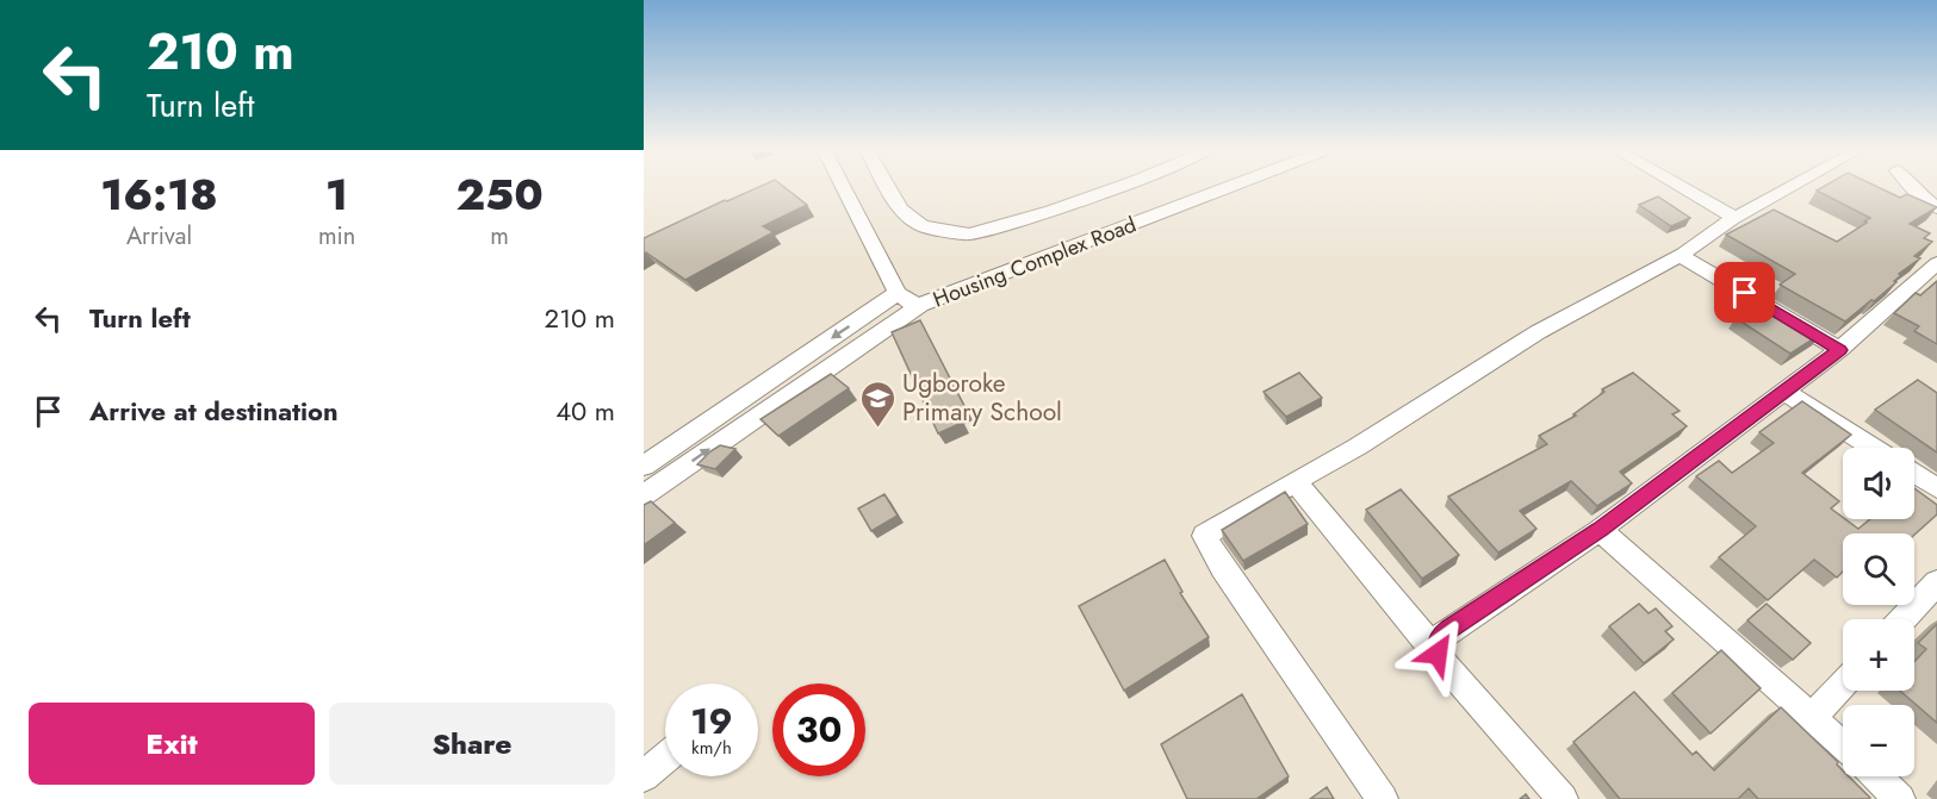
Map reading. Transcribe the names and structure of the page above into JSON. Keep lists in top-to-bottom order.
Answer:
{
  "streets": {
    "street": ["Housing Complex Road"]
  },
  "places": {
    "school or university": ["Ugboroke Primary School"]
  },
  "page": {
    "turn": ["210 m", "Turn left"],
    "eta": [
      "16:18",
      "Arrival",
      "1",
      "min",
      "250",
      "m"
    ],
    "list": [
      {
        "name": "Turn left",
        "value": "210 m"
      },
      {
        "name": "Arrive at destination",
        "value": "40 m"
      }
    ],
    "map_buttons": ["+", "−"],
    "speed": "19 km/h",
    "limit": "30",
    "buttons": ["Exit", "Share"]
  }
}
